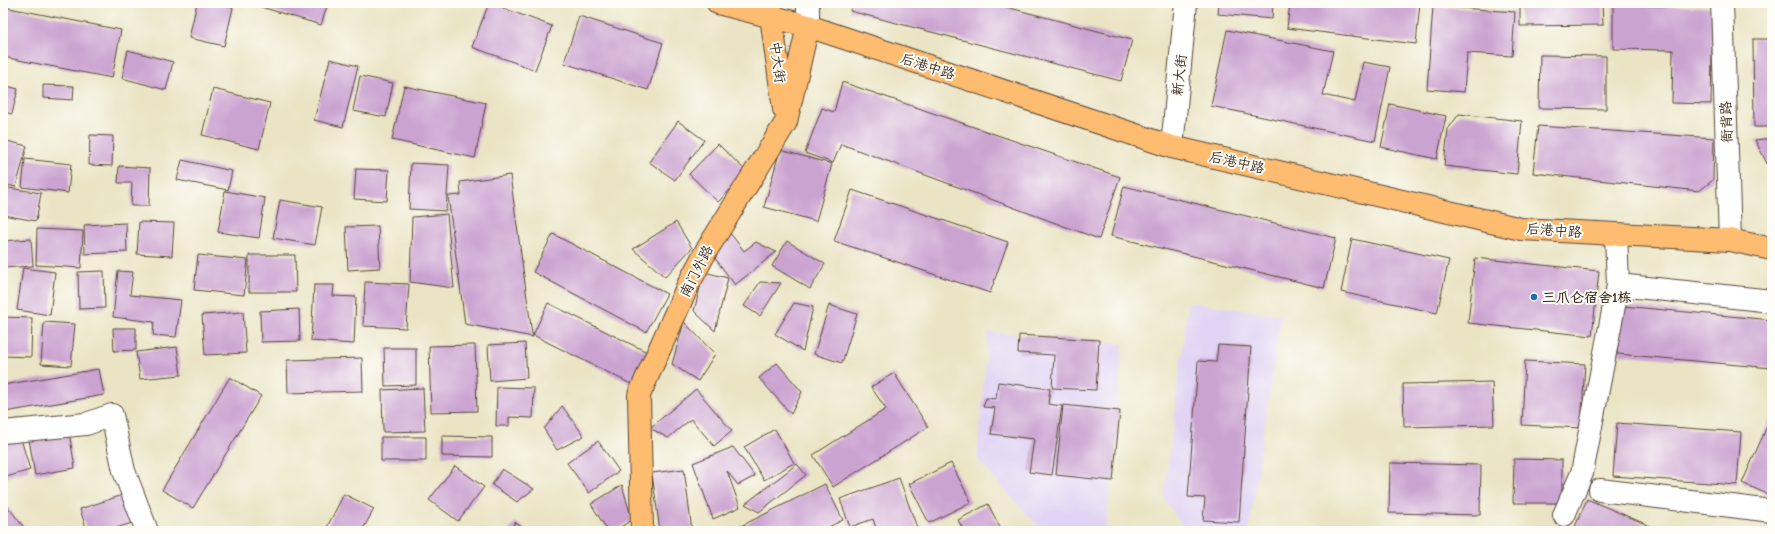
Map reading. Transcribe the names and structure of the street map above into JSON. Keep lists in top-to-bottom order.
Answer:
{
  "streets": {
    "main road": ["中大街", "后港中路", "南门外路"],
    "street": ["新大街", "衙背路"]
  },
  "crossings": [
    ["中大街", "后港中路"],
    ["中大街", "南门外路"],
    ["后港中路", "新大街"],
    ["后港中路", "衙背路"],
    ["后港中路", "南门外路"]
  ],
  "places": ["三爪仑宿舍1栋"]
}
